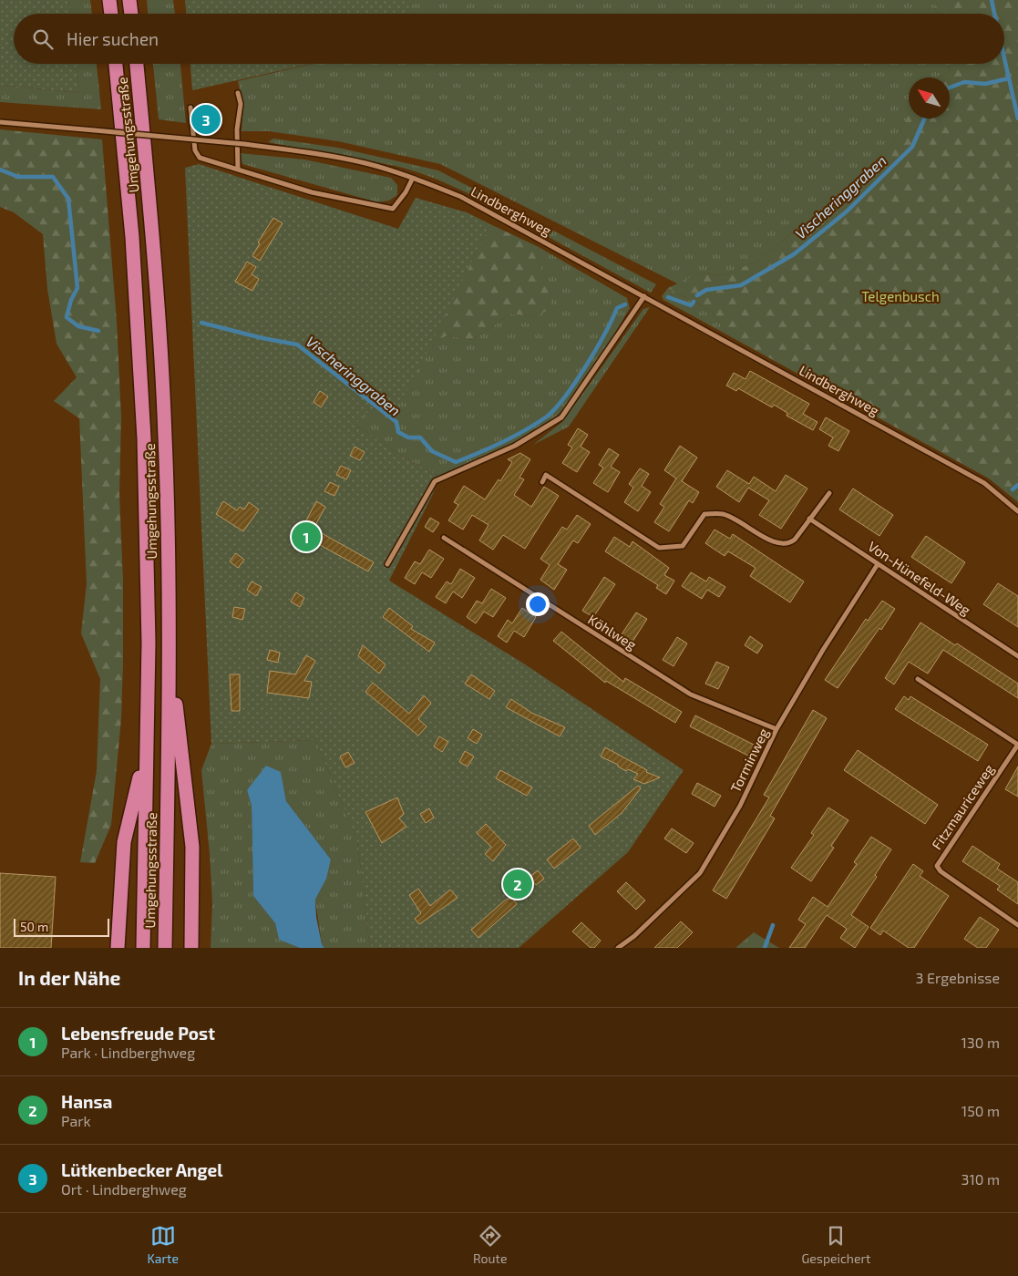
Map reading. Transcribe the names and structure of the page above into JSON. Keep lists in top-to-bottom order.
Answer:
{
  "streets": {
    "highway": ["Umgehungsstraße"],
    "street": [
      "Lindberghweg",
      "Von-Hünefeld-Weg",
      "Köhlweg",
      "Torminweg",
      "Fitzmauriceweg"
    ]
  },
  "crossings": [
    ["Von-Hünefeld-Weg", "Torminweg"],
    ["Köhlweg", "Torminweg"]
  ],
  "water": ["Vischeringgraben"],
  "parks": ["Telgenbusch"],
  "scale_bar": "50 m",
  "north": "top left",
  "page": {
    "search": "Hier suchen",
    "pins": ["3", "1", "2"],
    "scale": "50 m",
    "heading": ["In der Nähe", "3 Ergebnisse"],
    "list": [
      {
        "mark": "1",
        "name": "Lebensfreude Post",
        "note": "Park · Lindberghweg",
        "value": "130 m"
      },
      {
        "mark": "2",
        "name": "Hansa",
        "note": "Park",
        "value": "150 m"
      },
      {
        "mark": "3",
        "name": "Lütkenbecker Angel",
        "note": "Ort · Lindberghweg",
        "value": "310 m"
      }
    ],
    "nav": ["Karte", "Route", "Gespeichert"]
  }
}
